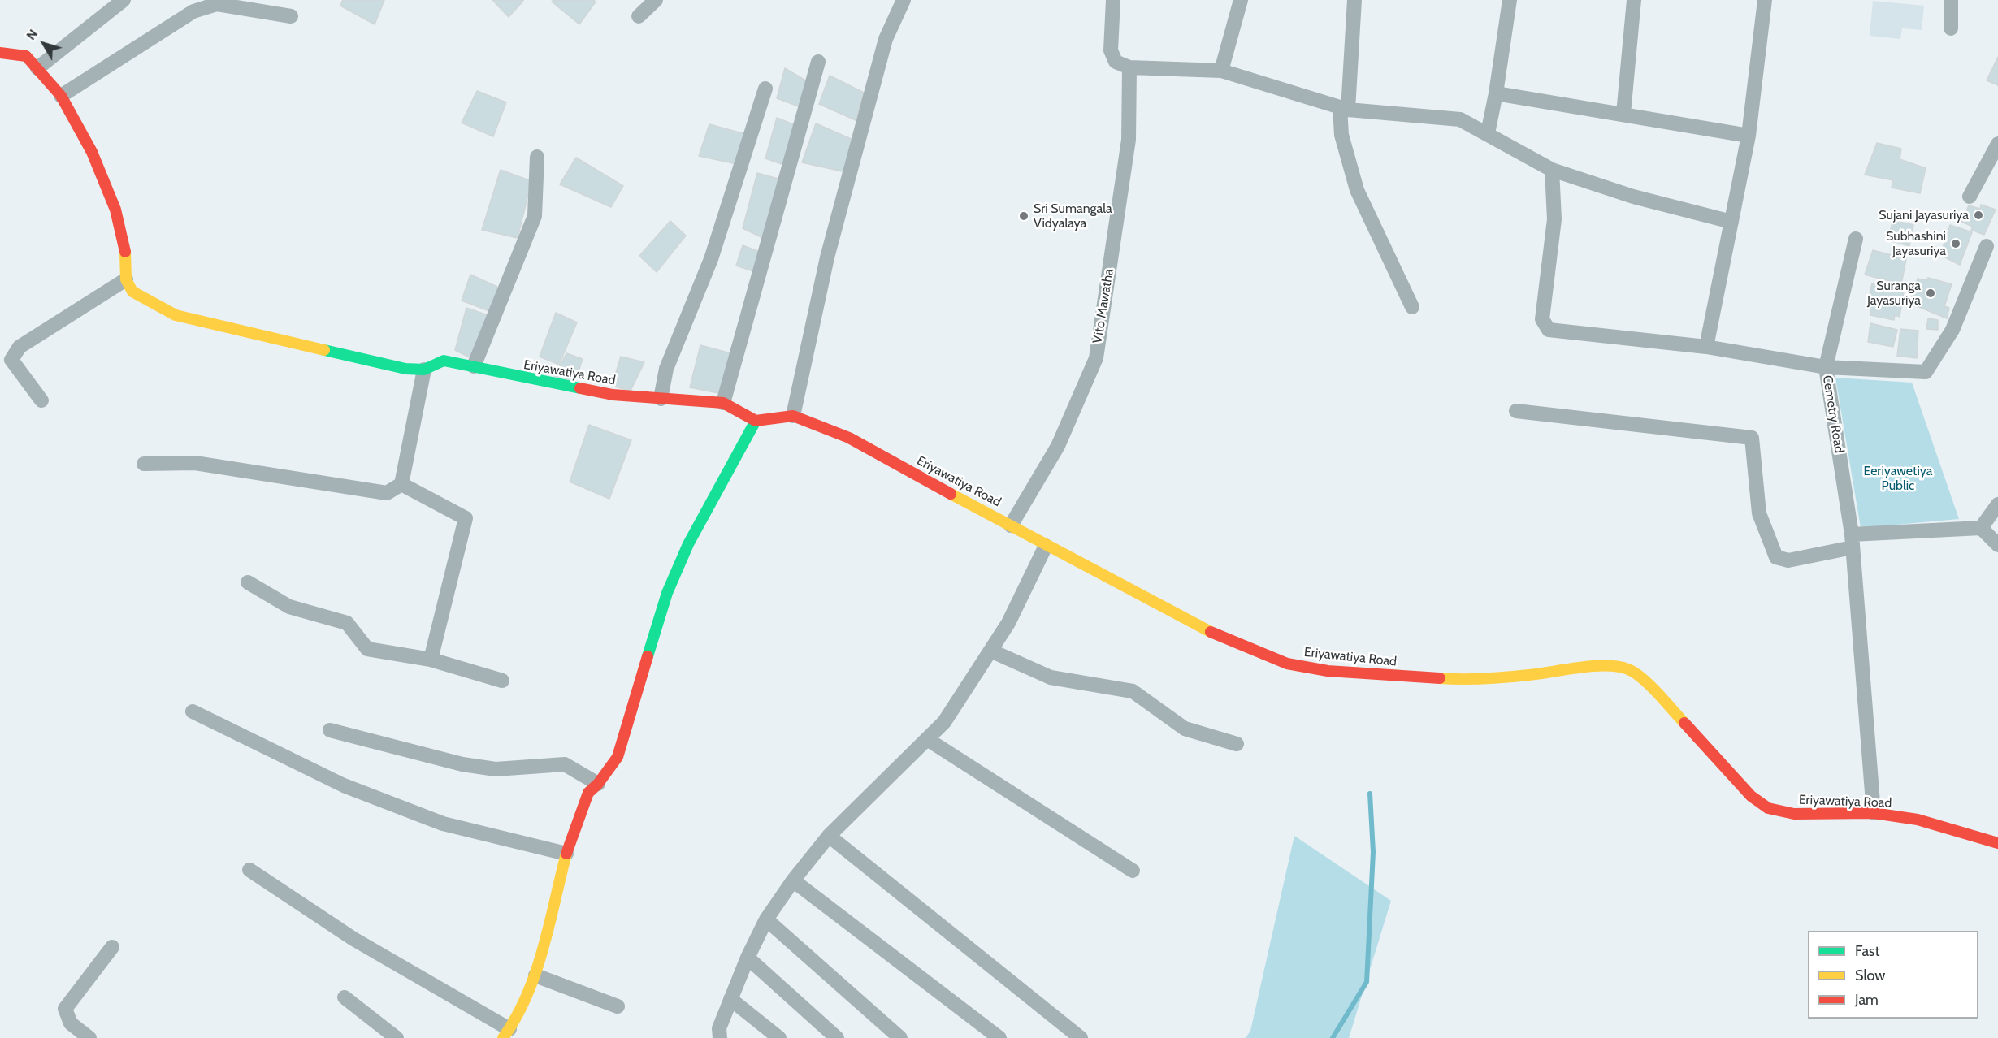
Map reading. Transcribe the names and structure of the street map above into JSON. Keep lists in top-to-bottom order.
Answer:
{
  "streets": {
    "street": ["Vito Mawatha", "Eriyawatiya Road", "Cemetry Road"]
  },
  "crossings": [
    ["Vito Mawatha", "Eriyawatiya Road"],
    ["Eriyawatiya Road", "Cemetry Road"]
  ],
  "parks": ["Eeriyawetiya Public"],
  "places": [
    "Sujani Jayasuriya",
    "Sri Sumangala Vidyalaya",
    "Subhashini Jayasuriya",
    "Suranga Jayasuriya"
  ],
  "legend": ["Fast", "Slow", "Jam"],
  "north": "top left"
}
